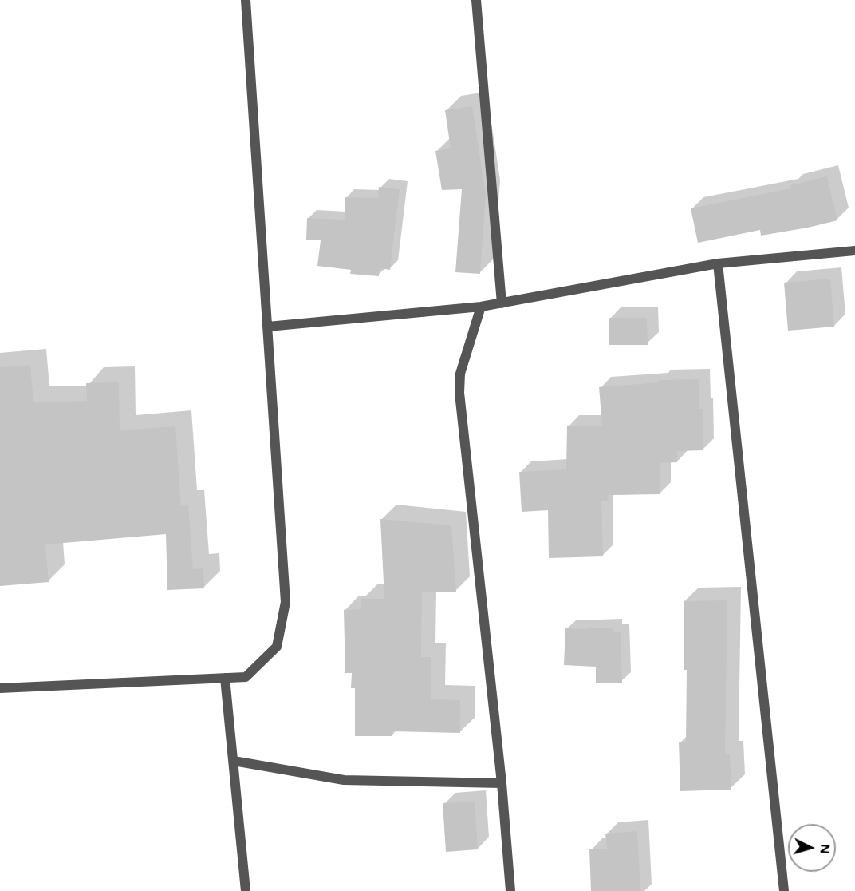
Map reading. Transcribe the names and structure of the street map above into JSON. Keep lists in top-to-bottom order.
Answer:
{
  "north": "right"
}
